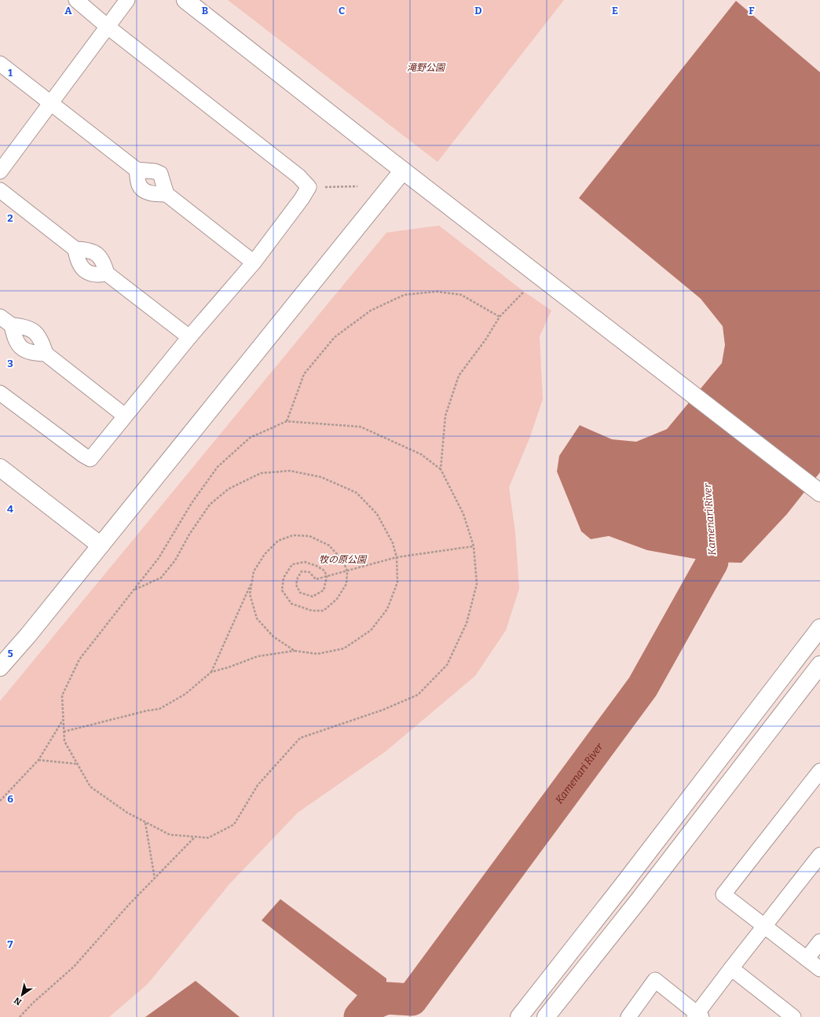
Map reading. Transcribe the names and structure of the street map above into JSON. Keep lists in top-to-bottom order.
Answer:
{
  "water": ["Kamenari River"],
  "parks": ["滝野公園", "牧の原公園"],
  "north": "bottom left",
  "grid": {
    "columns": [
      "A",
      "B",
      "C",
      "D",
      "E",
      "F"
    ],
    "rows": [
      "1",
      "2",
      "3",
      "4",
      "5",
      "6",
      "7"
    ]
  }
}
